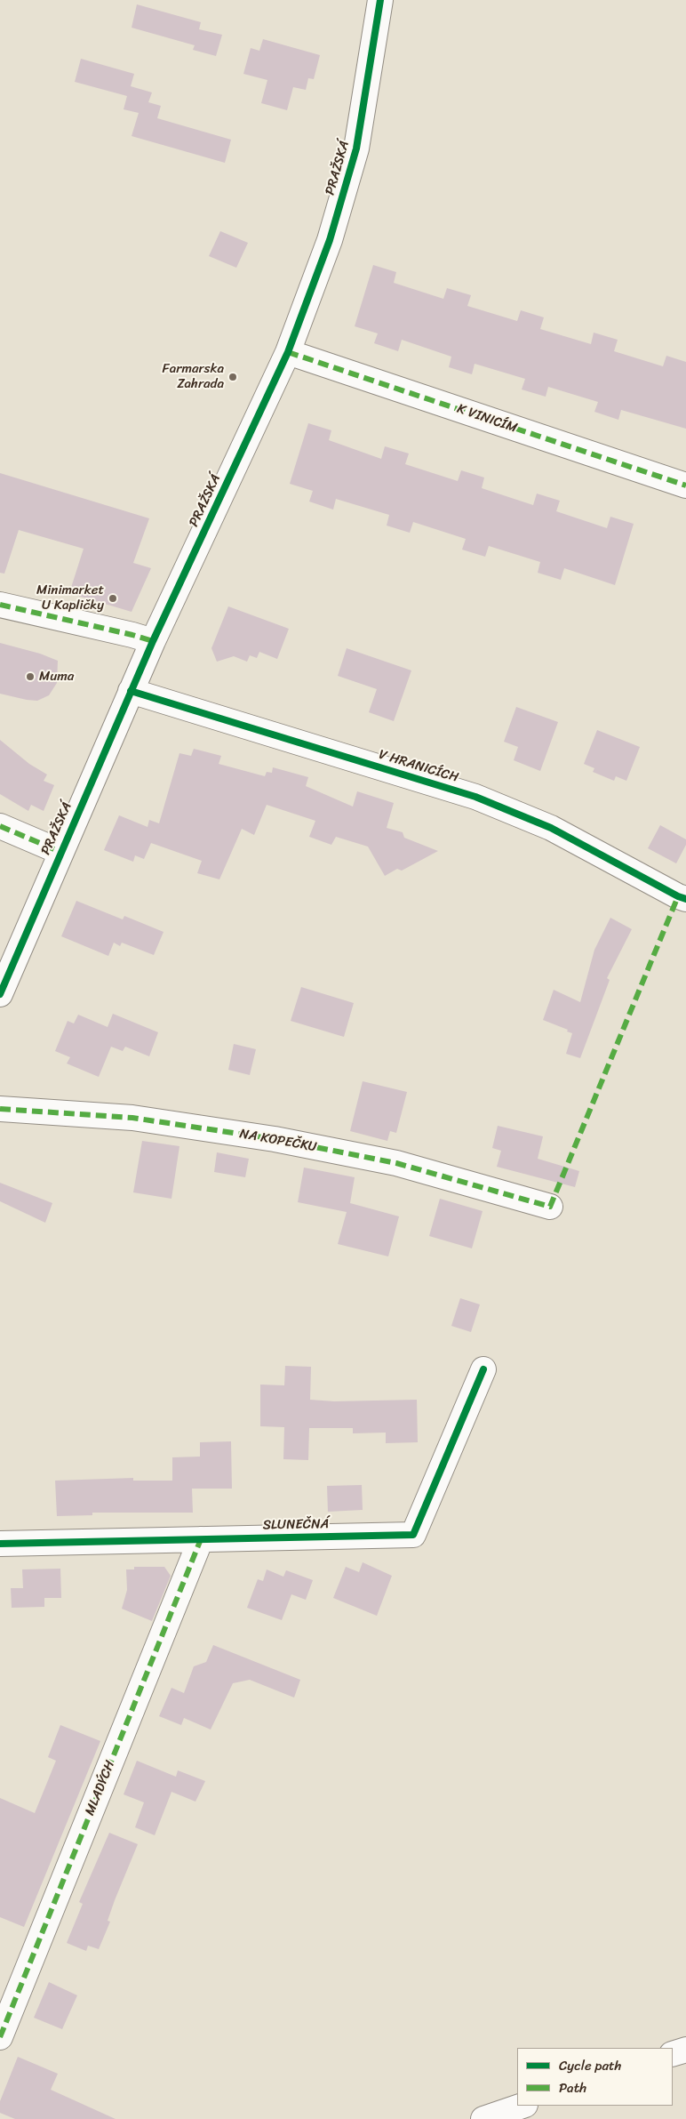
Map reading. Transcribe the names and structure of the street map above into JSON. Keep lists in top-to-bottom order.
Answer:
{
  "streets": {
    "street": [
      "PRAŽSKÁ",
      "K VINICÍM",
      "V HRANICÍCH",
      "NA KOPEČKU",
      "SLUNEČNÁ",
      "MLADÝCH"
    ]
  },
  "crossings": [
    ["PRAŽSKÁ", "K VINICÍM"],
    ["PRAŽSKÁ", "V HRANICÍCH"],
    ["SLUNEČNÁ", "MLADÝCH"]
  ],
  "places": ["Farmarska Zahrada", "Minimarket U Kapličky", "Muma"],
  "legend": ["Cycle path", "Path"]
}
